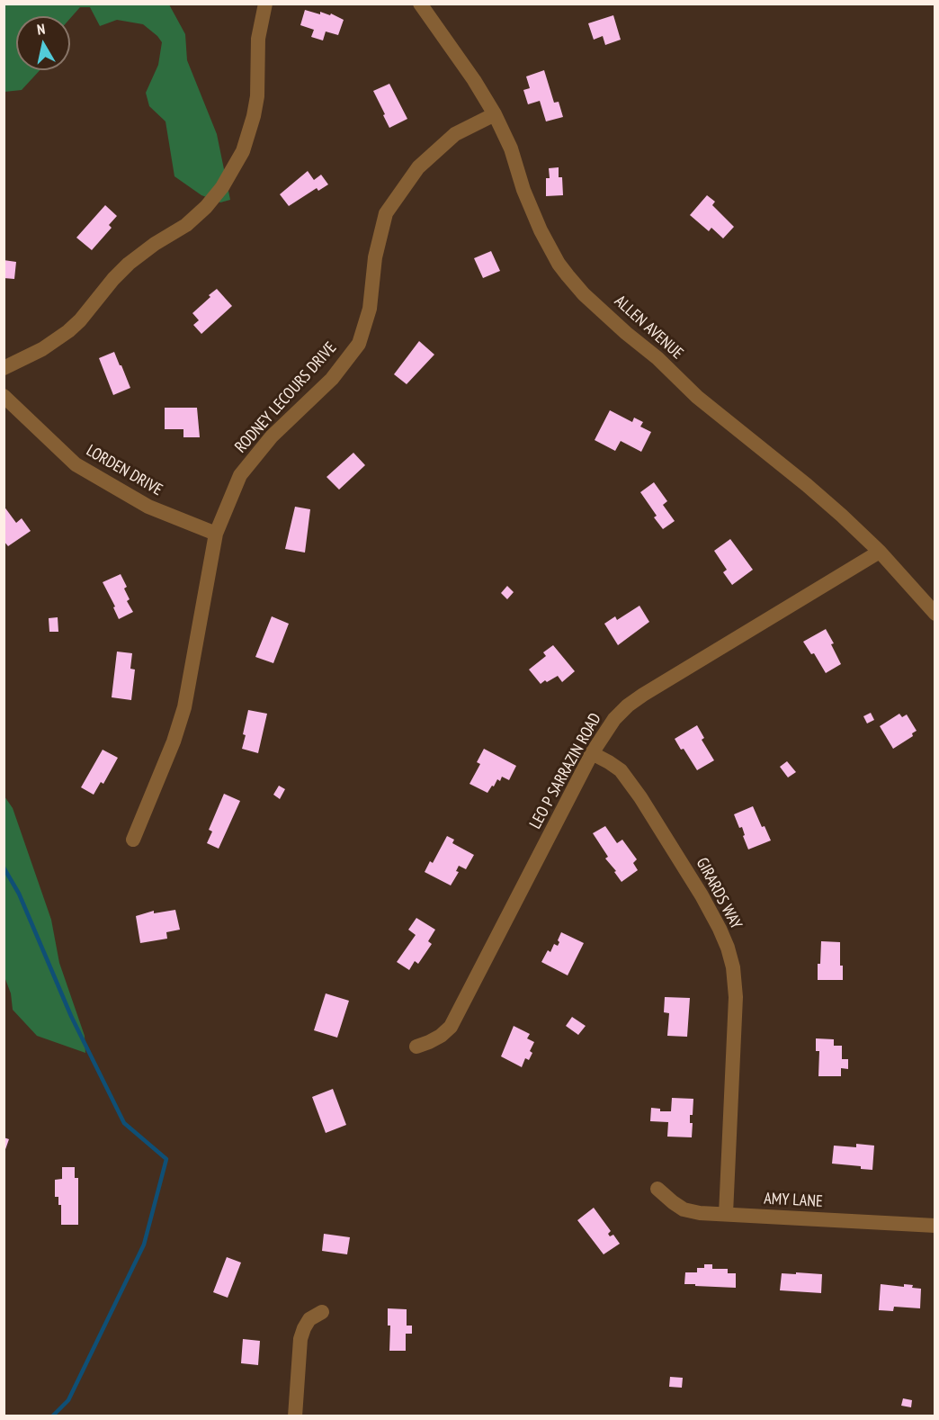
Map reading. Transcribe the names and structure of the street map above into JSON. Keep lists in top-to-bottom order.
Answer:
{
  "streets": {
    "street": [
      "ALLEN AVENUE",
      "RODNEY LECOURS DRIVE",
      "LORDEN DRIVE",
      "LEO P SARRAZIN ROAD",
      "GIRARDS WAY",
      "AMY LANE"
    ]
  },
  "crossings": [
    ["ALLEN AVENUE", "RODNEY LECOURS DRIVE"],
    ["ALLEN AVENUE", "LEO P SARRAZIN ROAD"],
    ["RODNEY LECOURS DRIVE", "LORDEN DRIVE"],
    ["LEO P SARRAZIN ROAD", "GIRARDS WAY"],
    ["GIRARDS WAY", "AMY LANE"]
  ],
  "north": "top"
}
